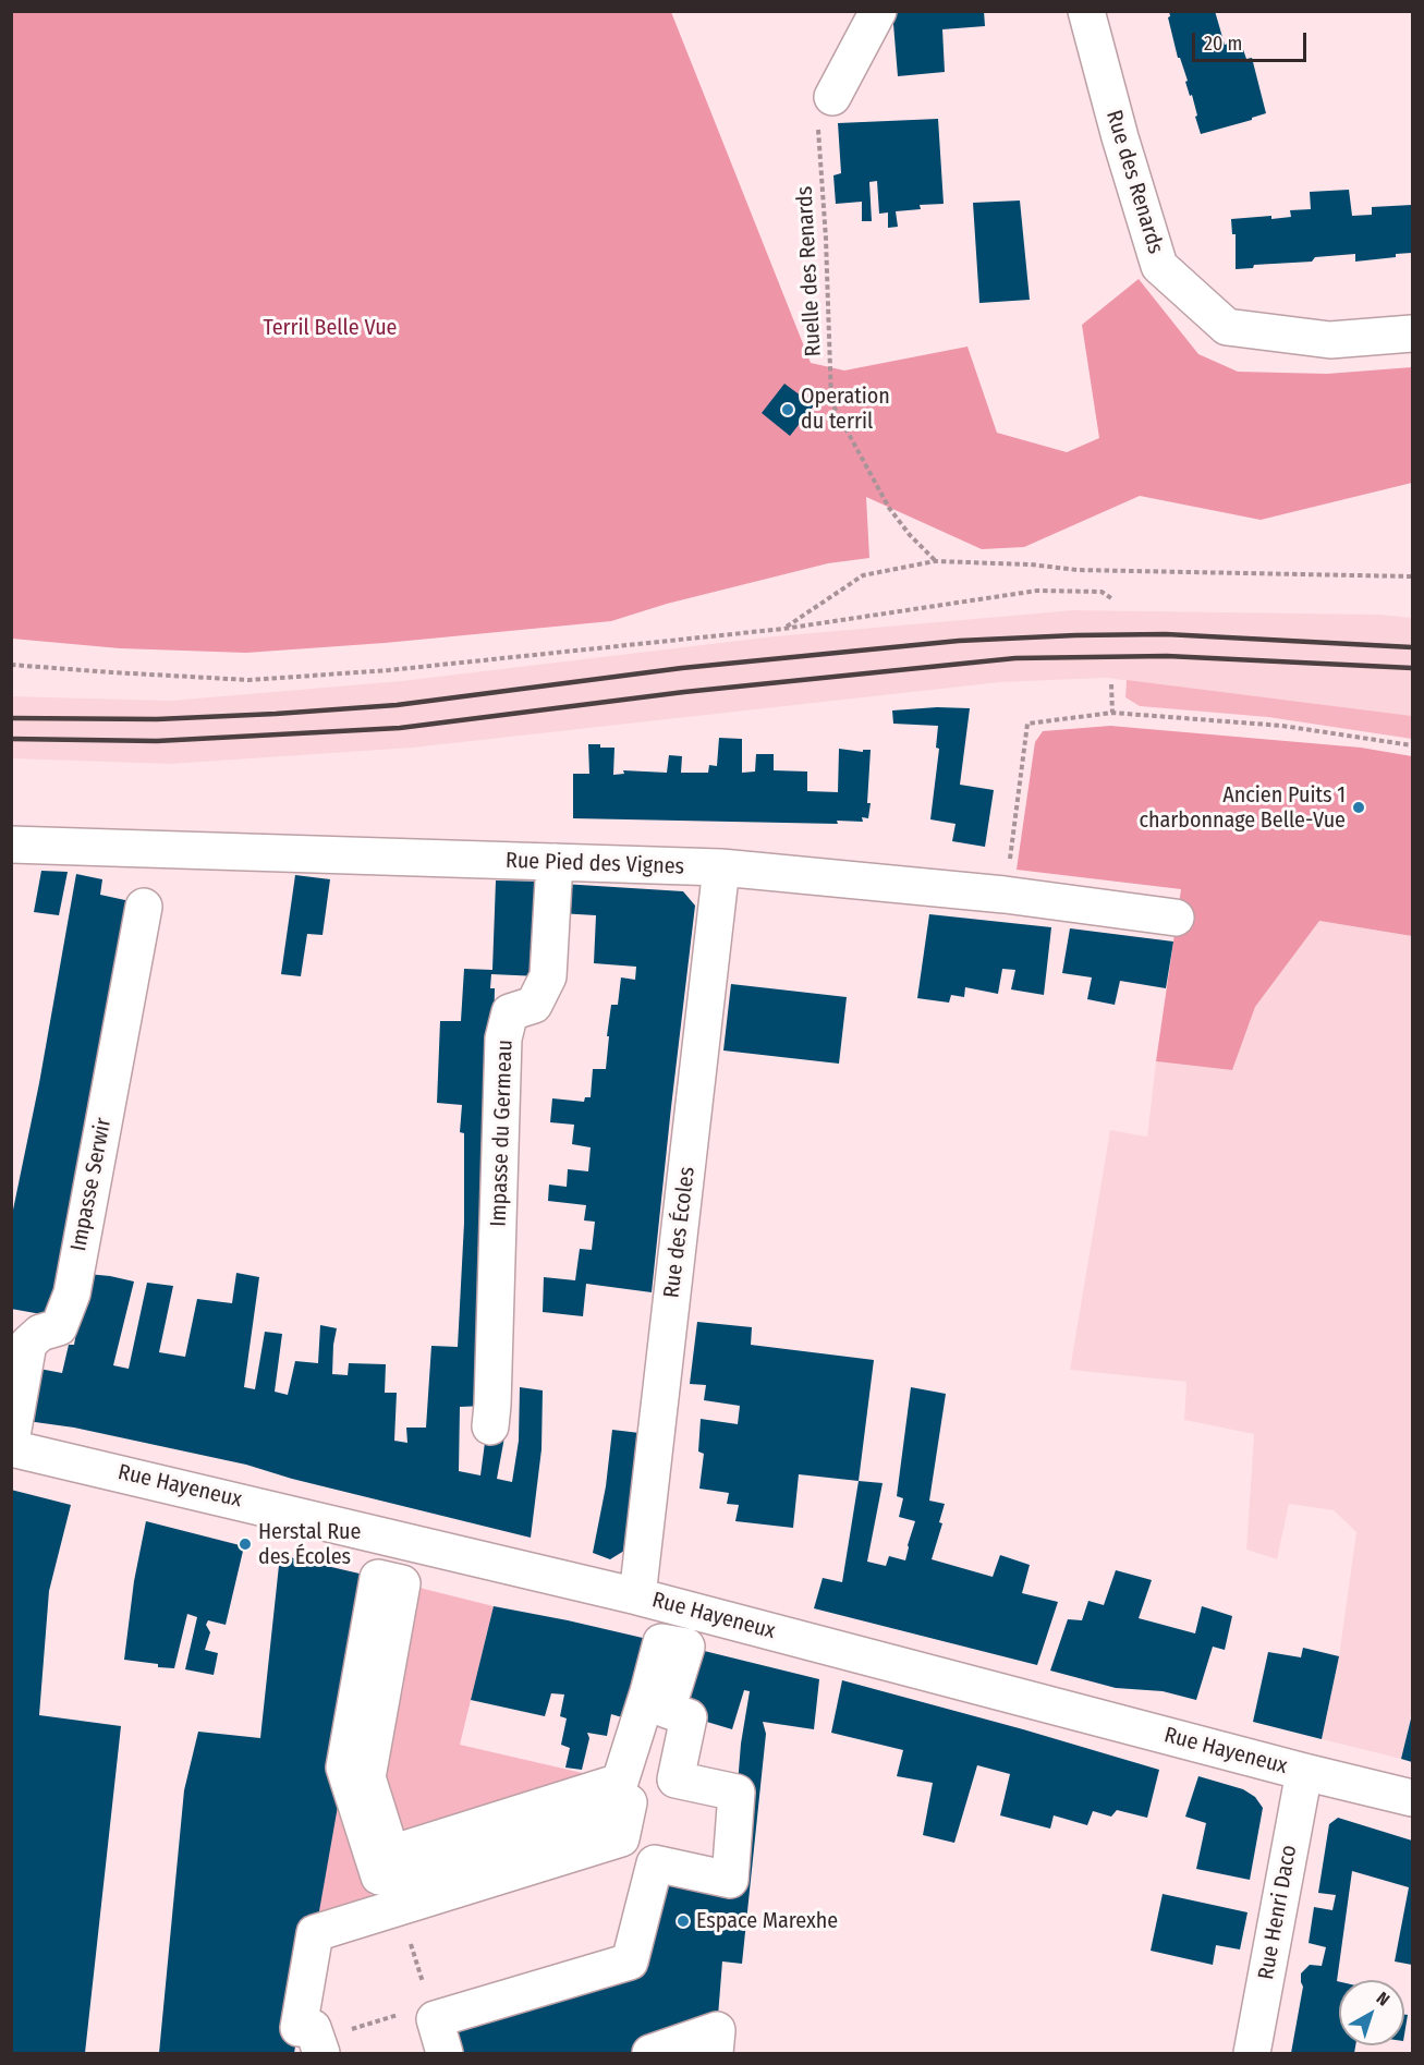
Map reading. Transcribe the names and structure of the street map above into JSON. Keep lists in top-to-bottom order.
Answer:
{
  "streets": {
    "street": [
      "Rue des Renards",
      "Rue Pied des Vignes",
      "Impasse du Germeau",
      "Impasse Serwir",
      "Rue des Écoles",
      "Rue Hayeneux",
      "Rue Henri Daco"
    ],
    "path": ["Ruelle des Renards"]
  },
  "crossings": [
    ["Rue Pied des Vignes", "Impasse du Germeau"],
    ["Rue Pied des Vignes", "Rue des Écoles"],
    ["Rue des Écoles", "Rue Hayeneux"],
    ["Rue Hayeneux", "Rue Henri Daco"]
  ],
  "parks": ["Terril Belle Vue"],
  "places": [
    "Operation du terril",
    "Ancien Puits 1 charbonnage Belle-Vue",
    "Herstal Rue des Écoles",
    "Espace Marexhe"
  ],
  "scale_bar": "20 m",
  "north": "top right"
}
